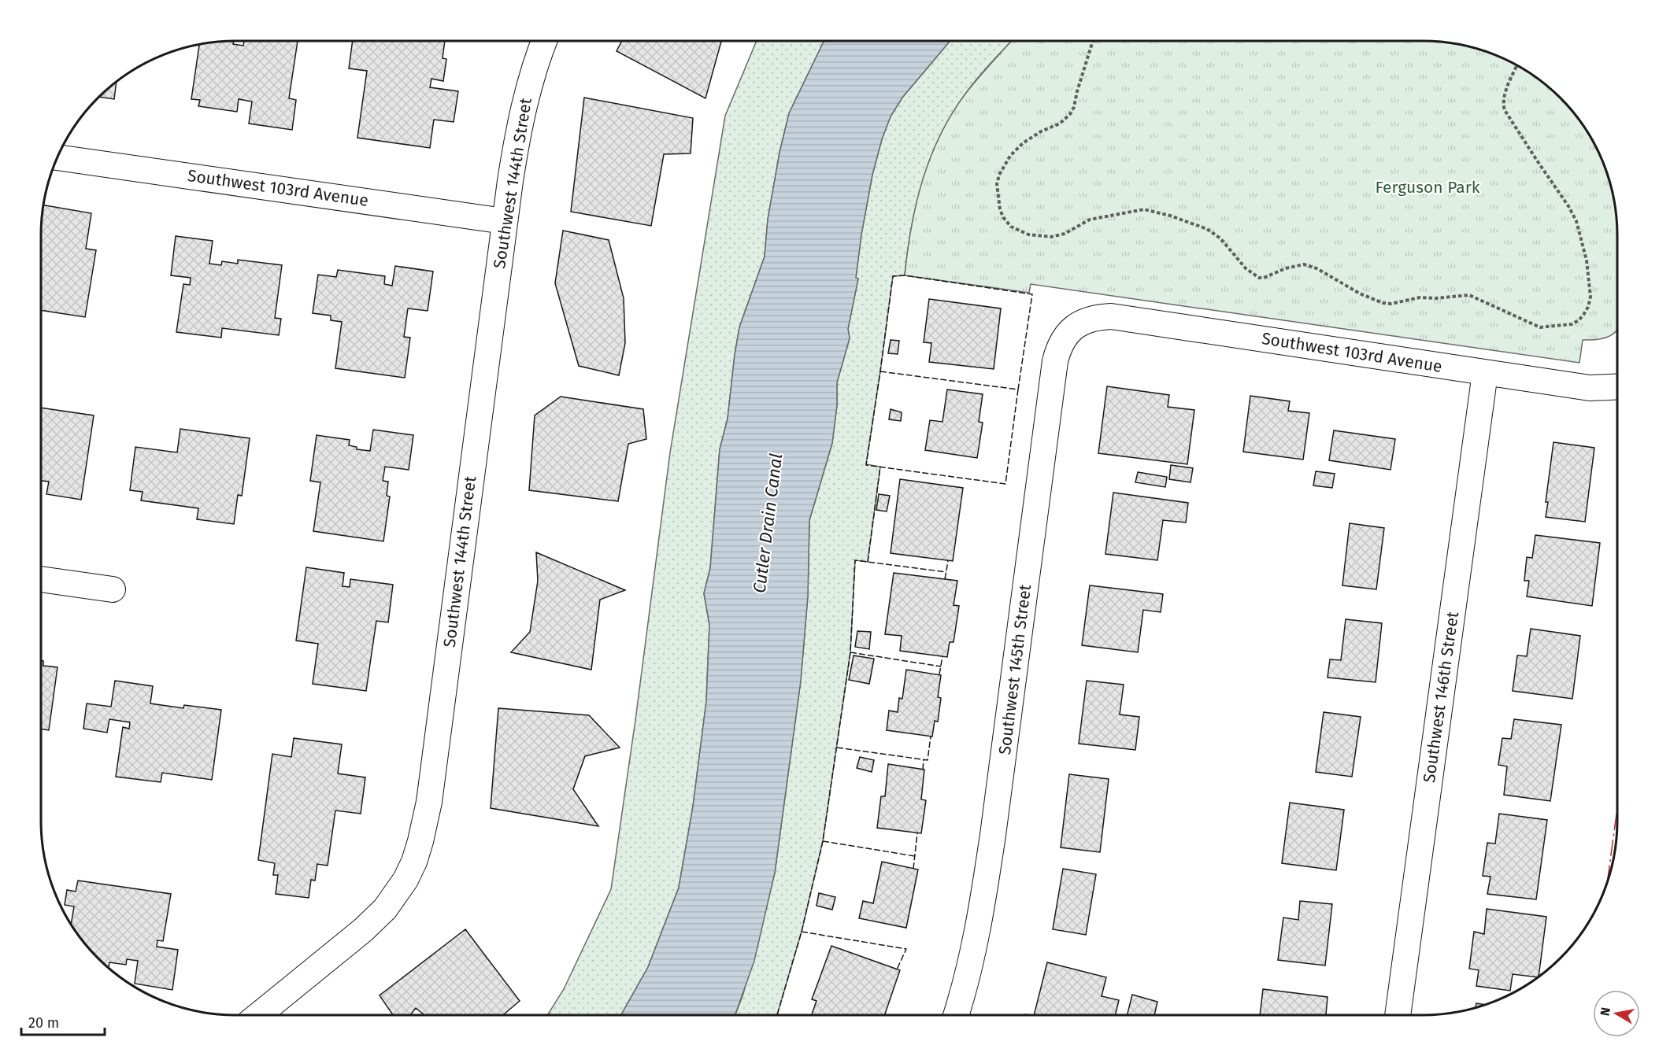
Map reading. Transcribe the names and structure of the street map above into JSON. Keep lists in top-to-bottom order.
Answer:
{
  "streets": {
    "street": [
      "Southwest 144th Street",
      "Southwest 103rd Avenue",
      "Southwest 145th Street",
      "Southwest 146th Street"
    ]
  },
  "crossings": [
    ["Southwest 144th Street", "Southwest 103rd Avenue"],
    ["Southwest 103rd Avenue", "Southwest 145th Street"],
    ["Southwest 103rd Avenue", "Southwest 146th Street"]
  ],
  "water": ["Cutler Drain Canal"],
  "parks": ["Ferguson Park"],
  "scale_bar": "20 m",
  "north": "left"
}
